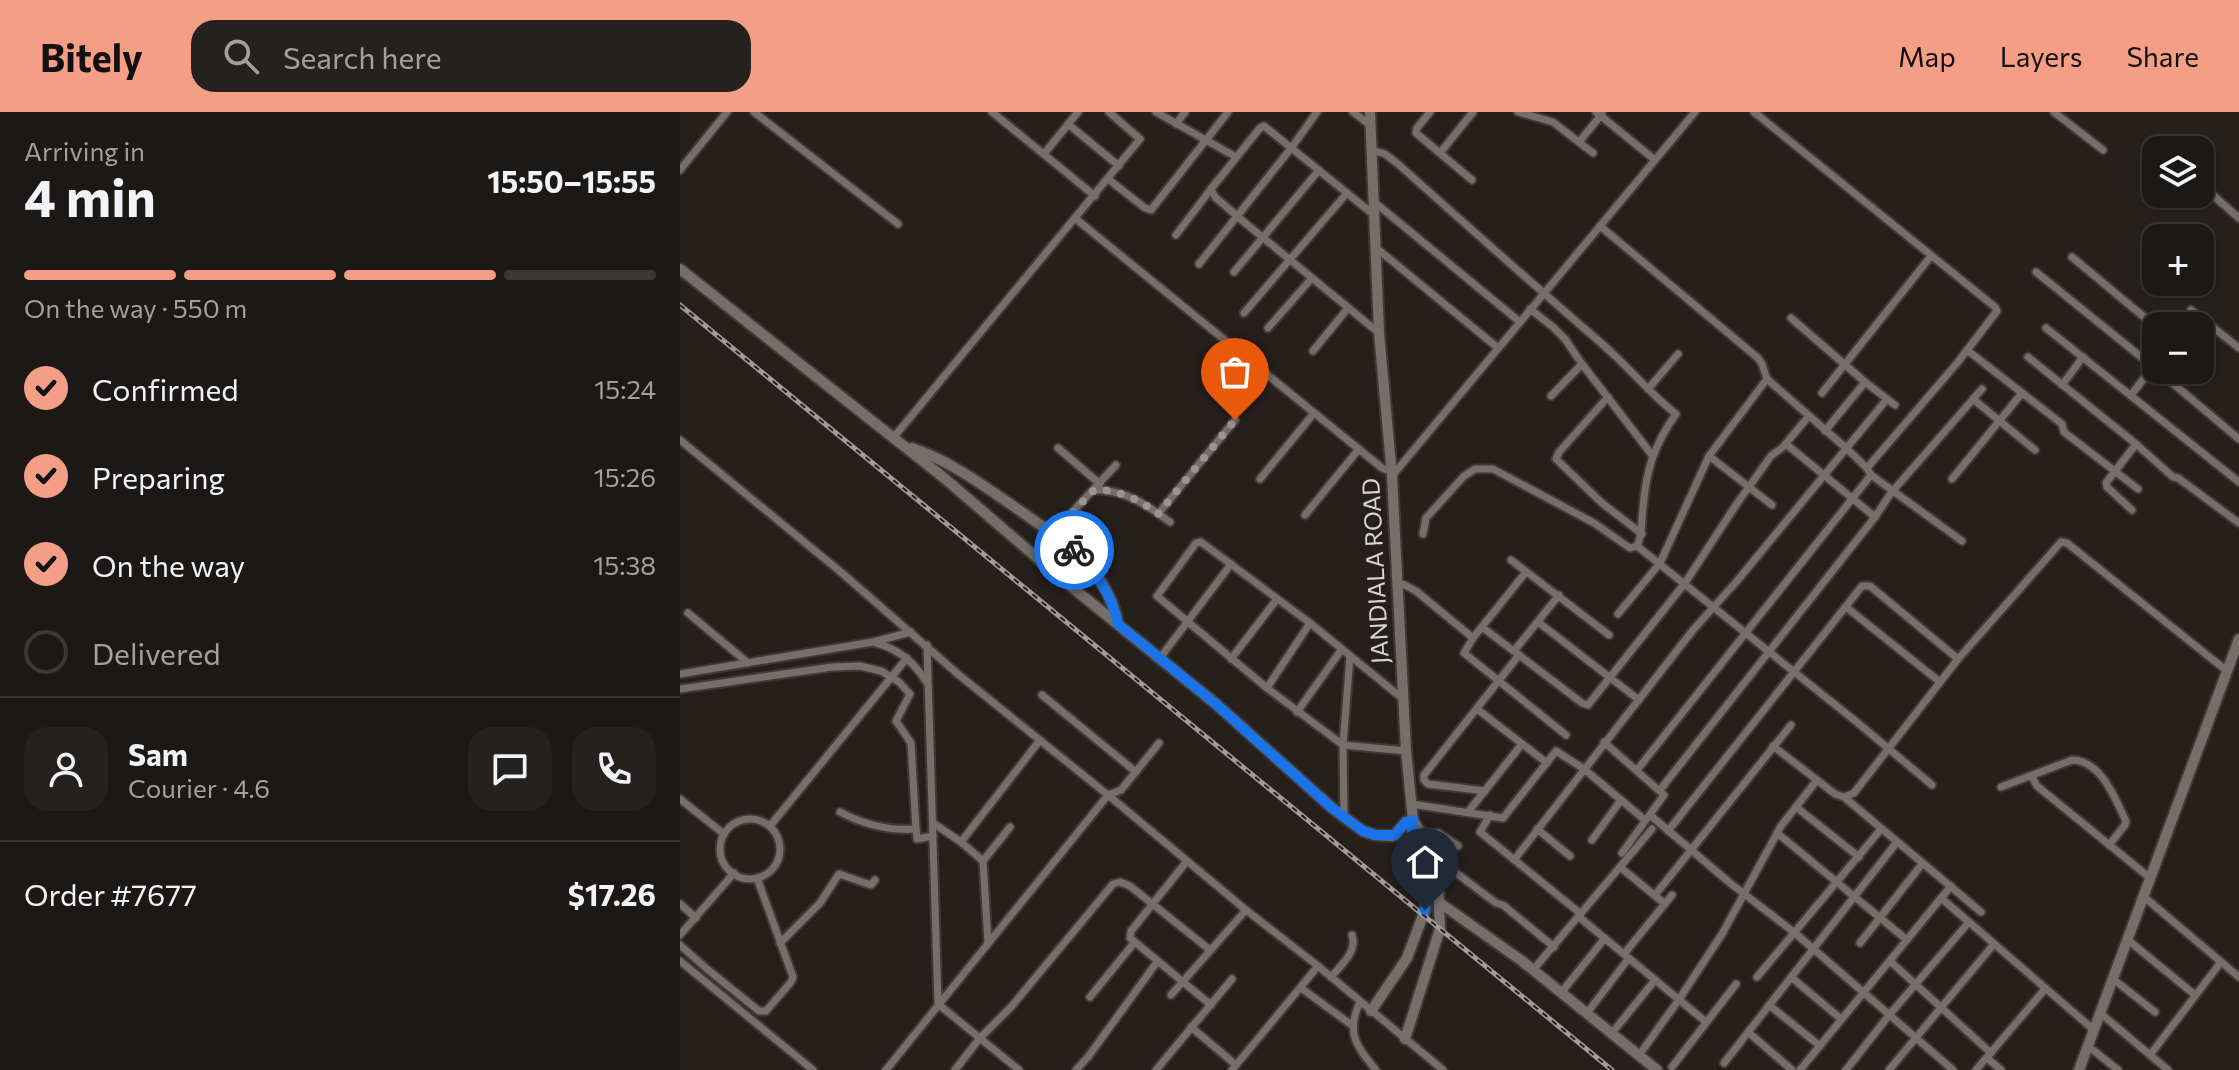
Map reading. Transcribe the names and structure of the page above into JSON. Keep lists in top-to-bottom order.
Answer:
{
  "streets": {
    "street": ["JANDIALA ROAD"]
  },
  "page": {
    "header": "Bitely",
    "search": "Search here",
    "nav": ["Map", "Layers", "Share"],
    "heading": ["4 min", "Arriving in", "15:50–15:55"],
    "panel": [
      "Sam",
      "Courier · 4.6",
      "Order #7677",
      "$17.26"
    ],
    "map_buttons": ["+", "−"],
    "bar": "On the way · 550 m",
    "list": [
      ["Confirmed", "15:24"],
      ["Preparing", "15:26"],
      ["On the way", "15:38"],
      "Delivered"
    ]
  }
}
